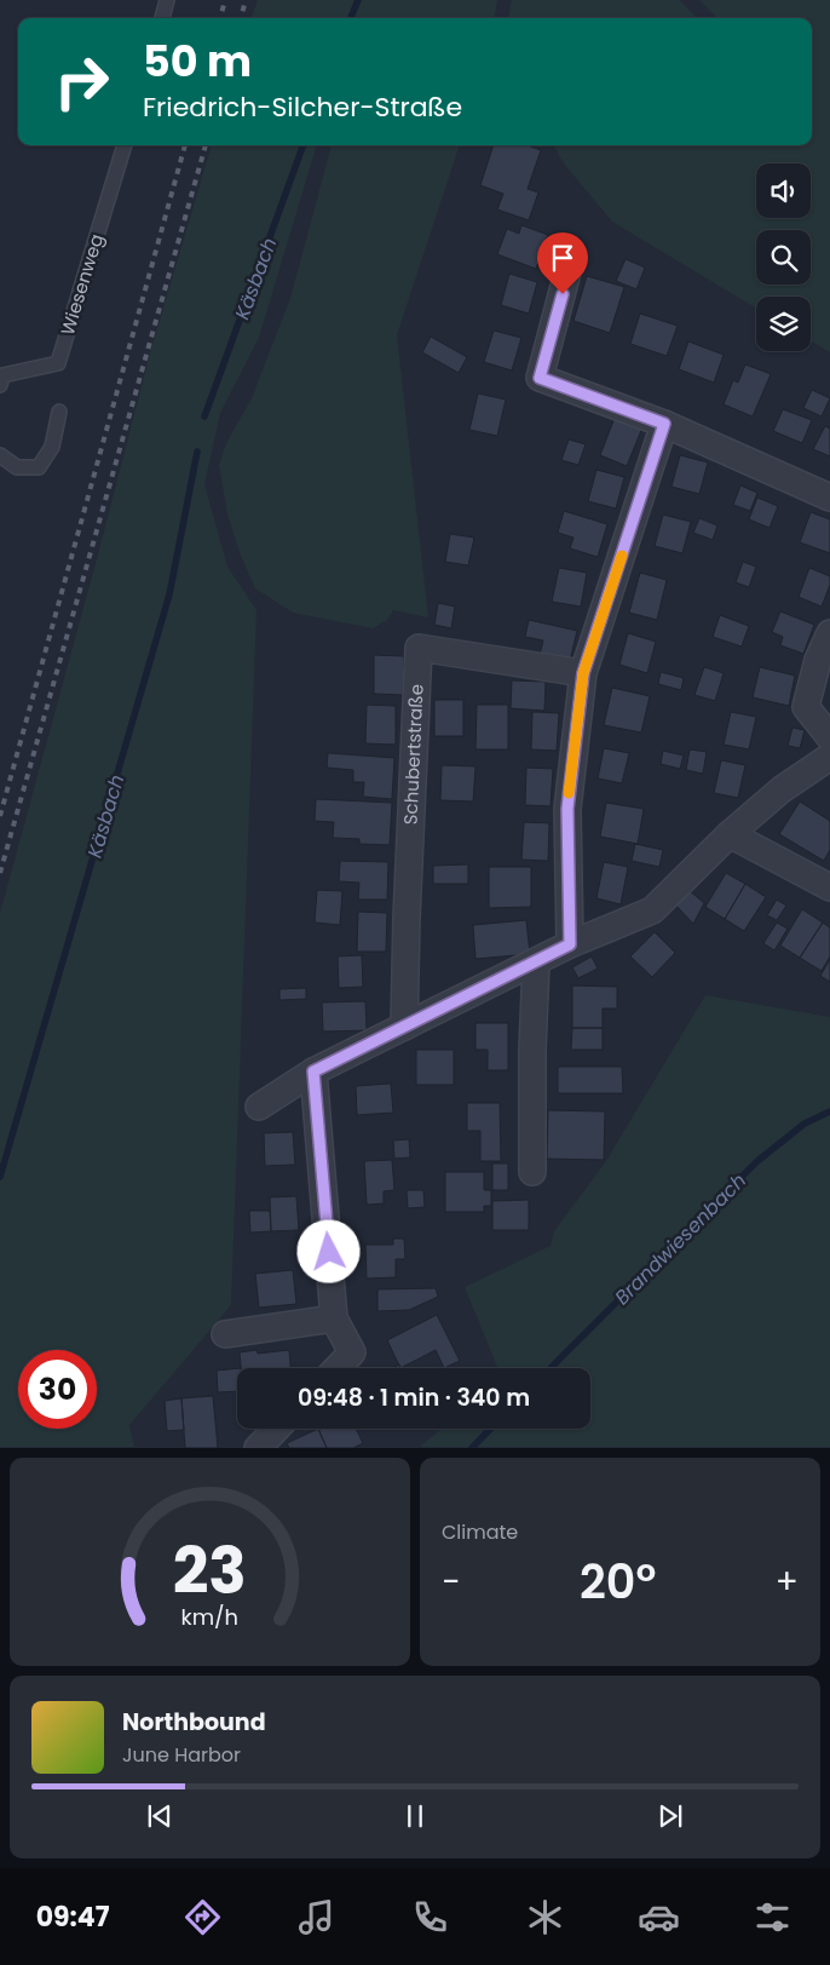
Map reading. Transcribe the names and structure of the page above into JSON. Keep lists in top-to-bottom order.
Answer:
{
  "streets": {
    "street": ["Schubertstraße"],
    "lane": ["Wiesenweg"]
  },
  "water": ["Käsbach", "Brandwiesenbach"],
  "page": {
    "turn": ["50 m", "Friedrich-Silcher-Straße"],
    "limit": "30",
    "trip": "09:48 · 1 min · 340 m",
    "tile": "Climate",
    "heat": ["−", "20°", "+"],
    "song": ["Northbound", "June Harbor"],
    "tabs": "09:47",
    "gauge": ["23", "km/h"]
  }
}
